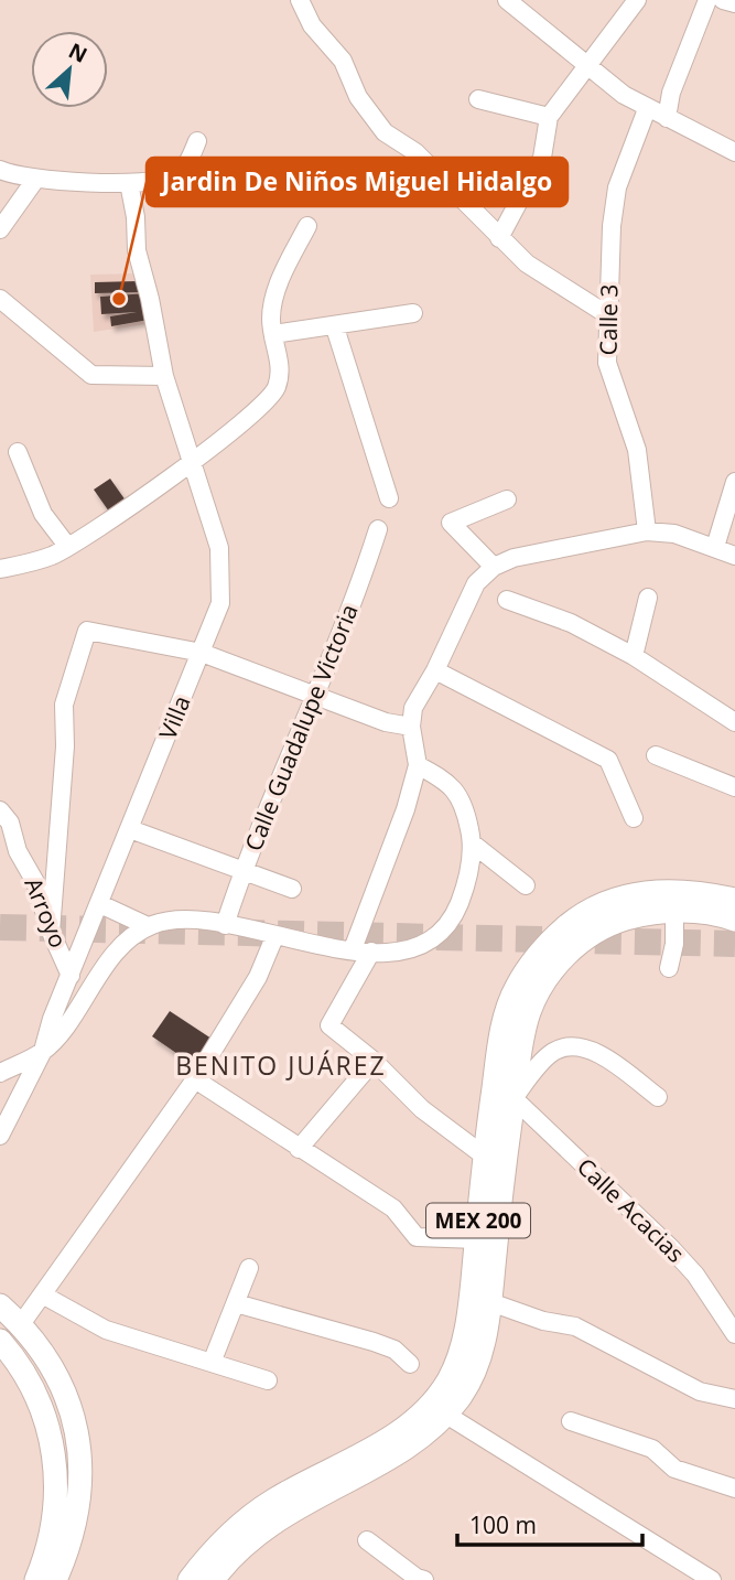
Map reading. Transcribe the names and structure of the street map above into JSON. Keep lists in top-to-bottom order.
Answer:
{
  "streets": {
    "main road": ["MEX 200"],
    "street": [
      "Calle 3",
      "Villa",
      "Calle Guadalupe Victoria",
      "Arroyo",
      "Calle Acacias"
    ]
  },
  "crossings": [
    ["Villa", "Arroyo"],
    ["Calle Acacias", "MEX 200"]
  ],
  "districts": ["BENITO JUÁREZ"],
  "places": ["Jardin De Niños Miguel Hidalgo"],
  "scale_bar": "100 m",
  "north": "top right"
}
